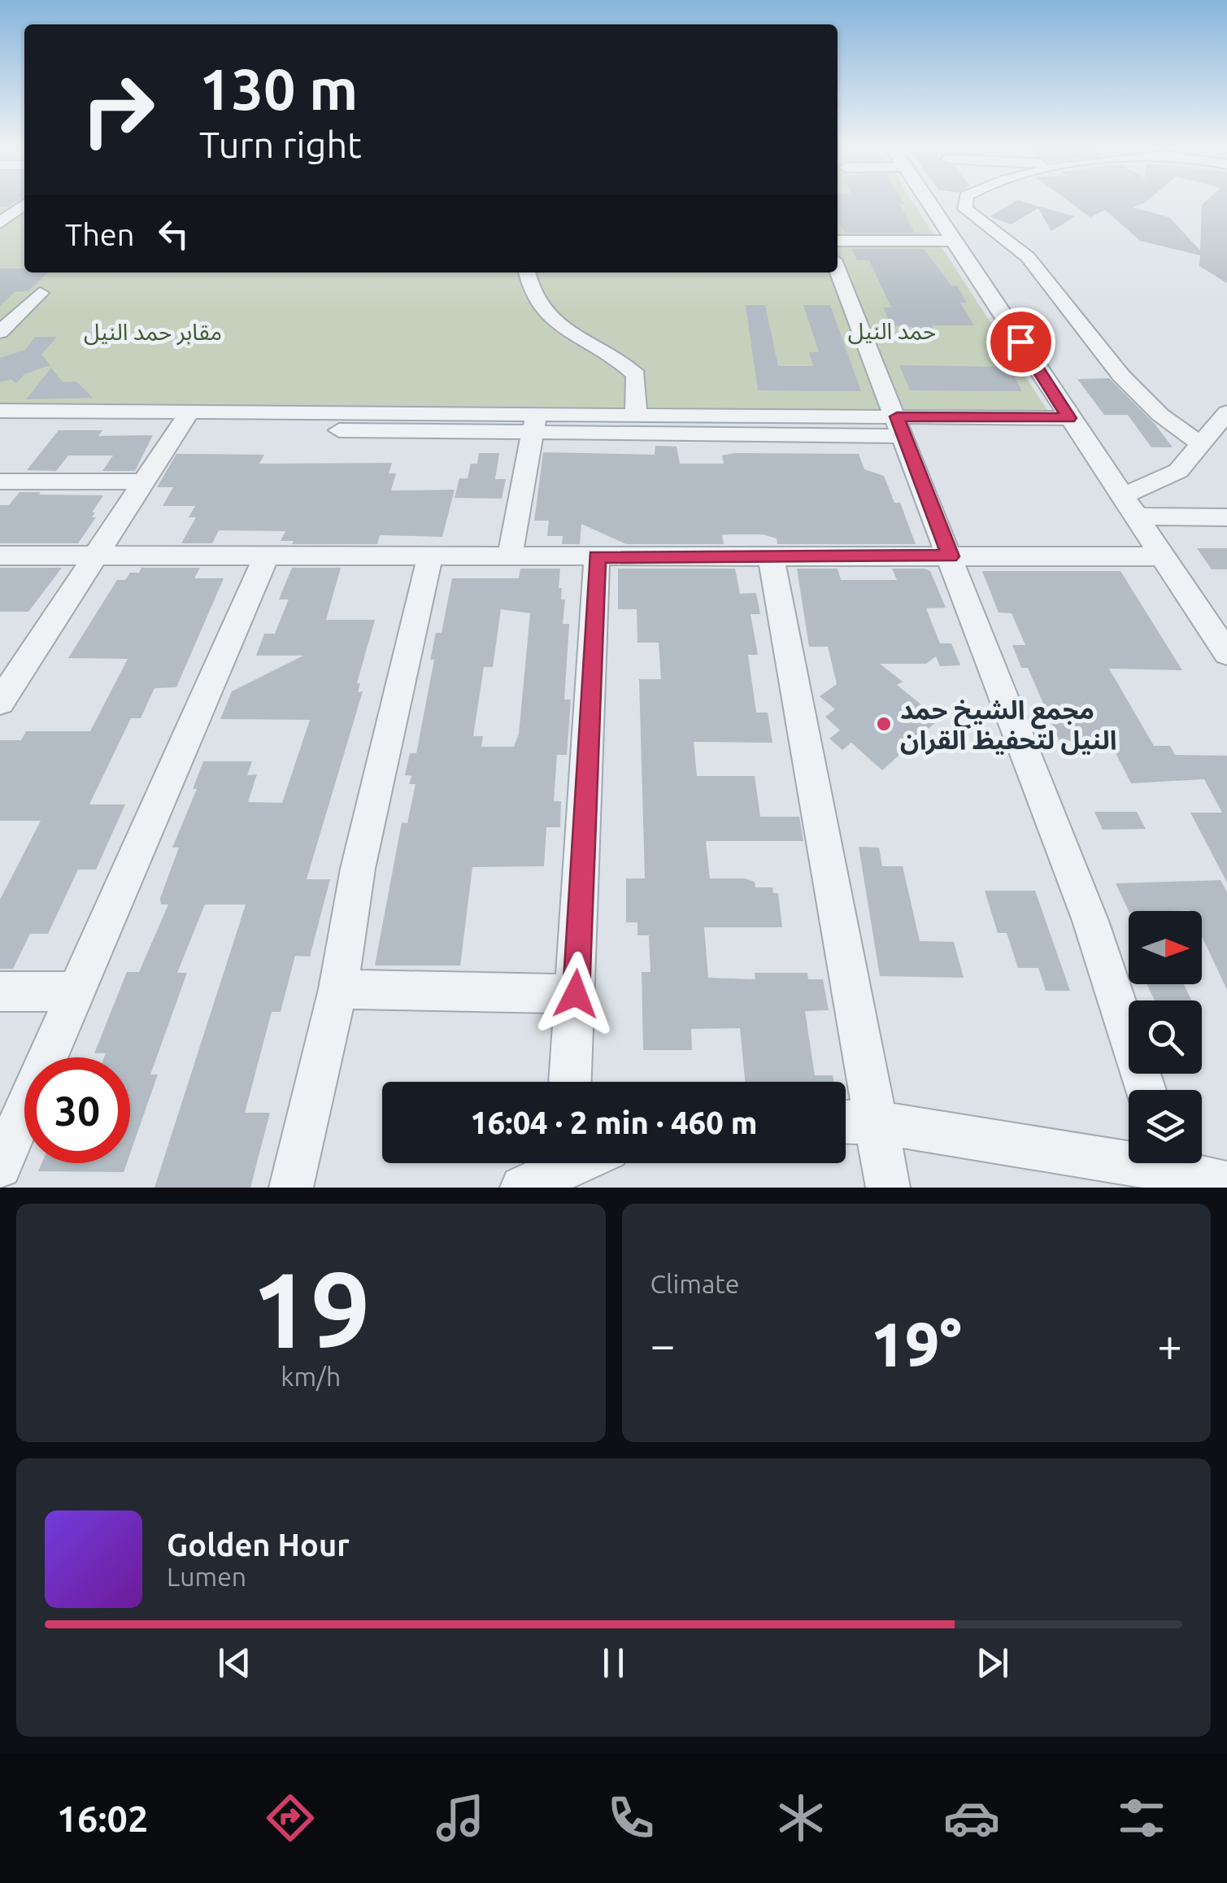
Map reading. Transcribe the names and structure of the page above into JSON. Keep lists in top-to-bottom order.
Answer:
{
  "parks": ["حمد النيل", "مقابر حمد النيل"],
  "places": ["مجمع الشيخ حمد النيل لتحفيظ القران"],
  "north": "right",
  "page": {
    "turn": ["130 m", "Turn right"],
    "then": "Then",
    "limit": "30",
    "trip": "16:04 · 2 min · 460 m",
    "tile": [
      ["19", "km/h"],
      "Climate"
    ],
    "heat": ["−", "19°", "+"],
    "song": ["Golden Hour", "Lumen"],
    "tabs": "16:02"
  }
}
